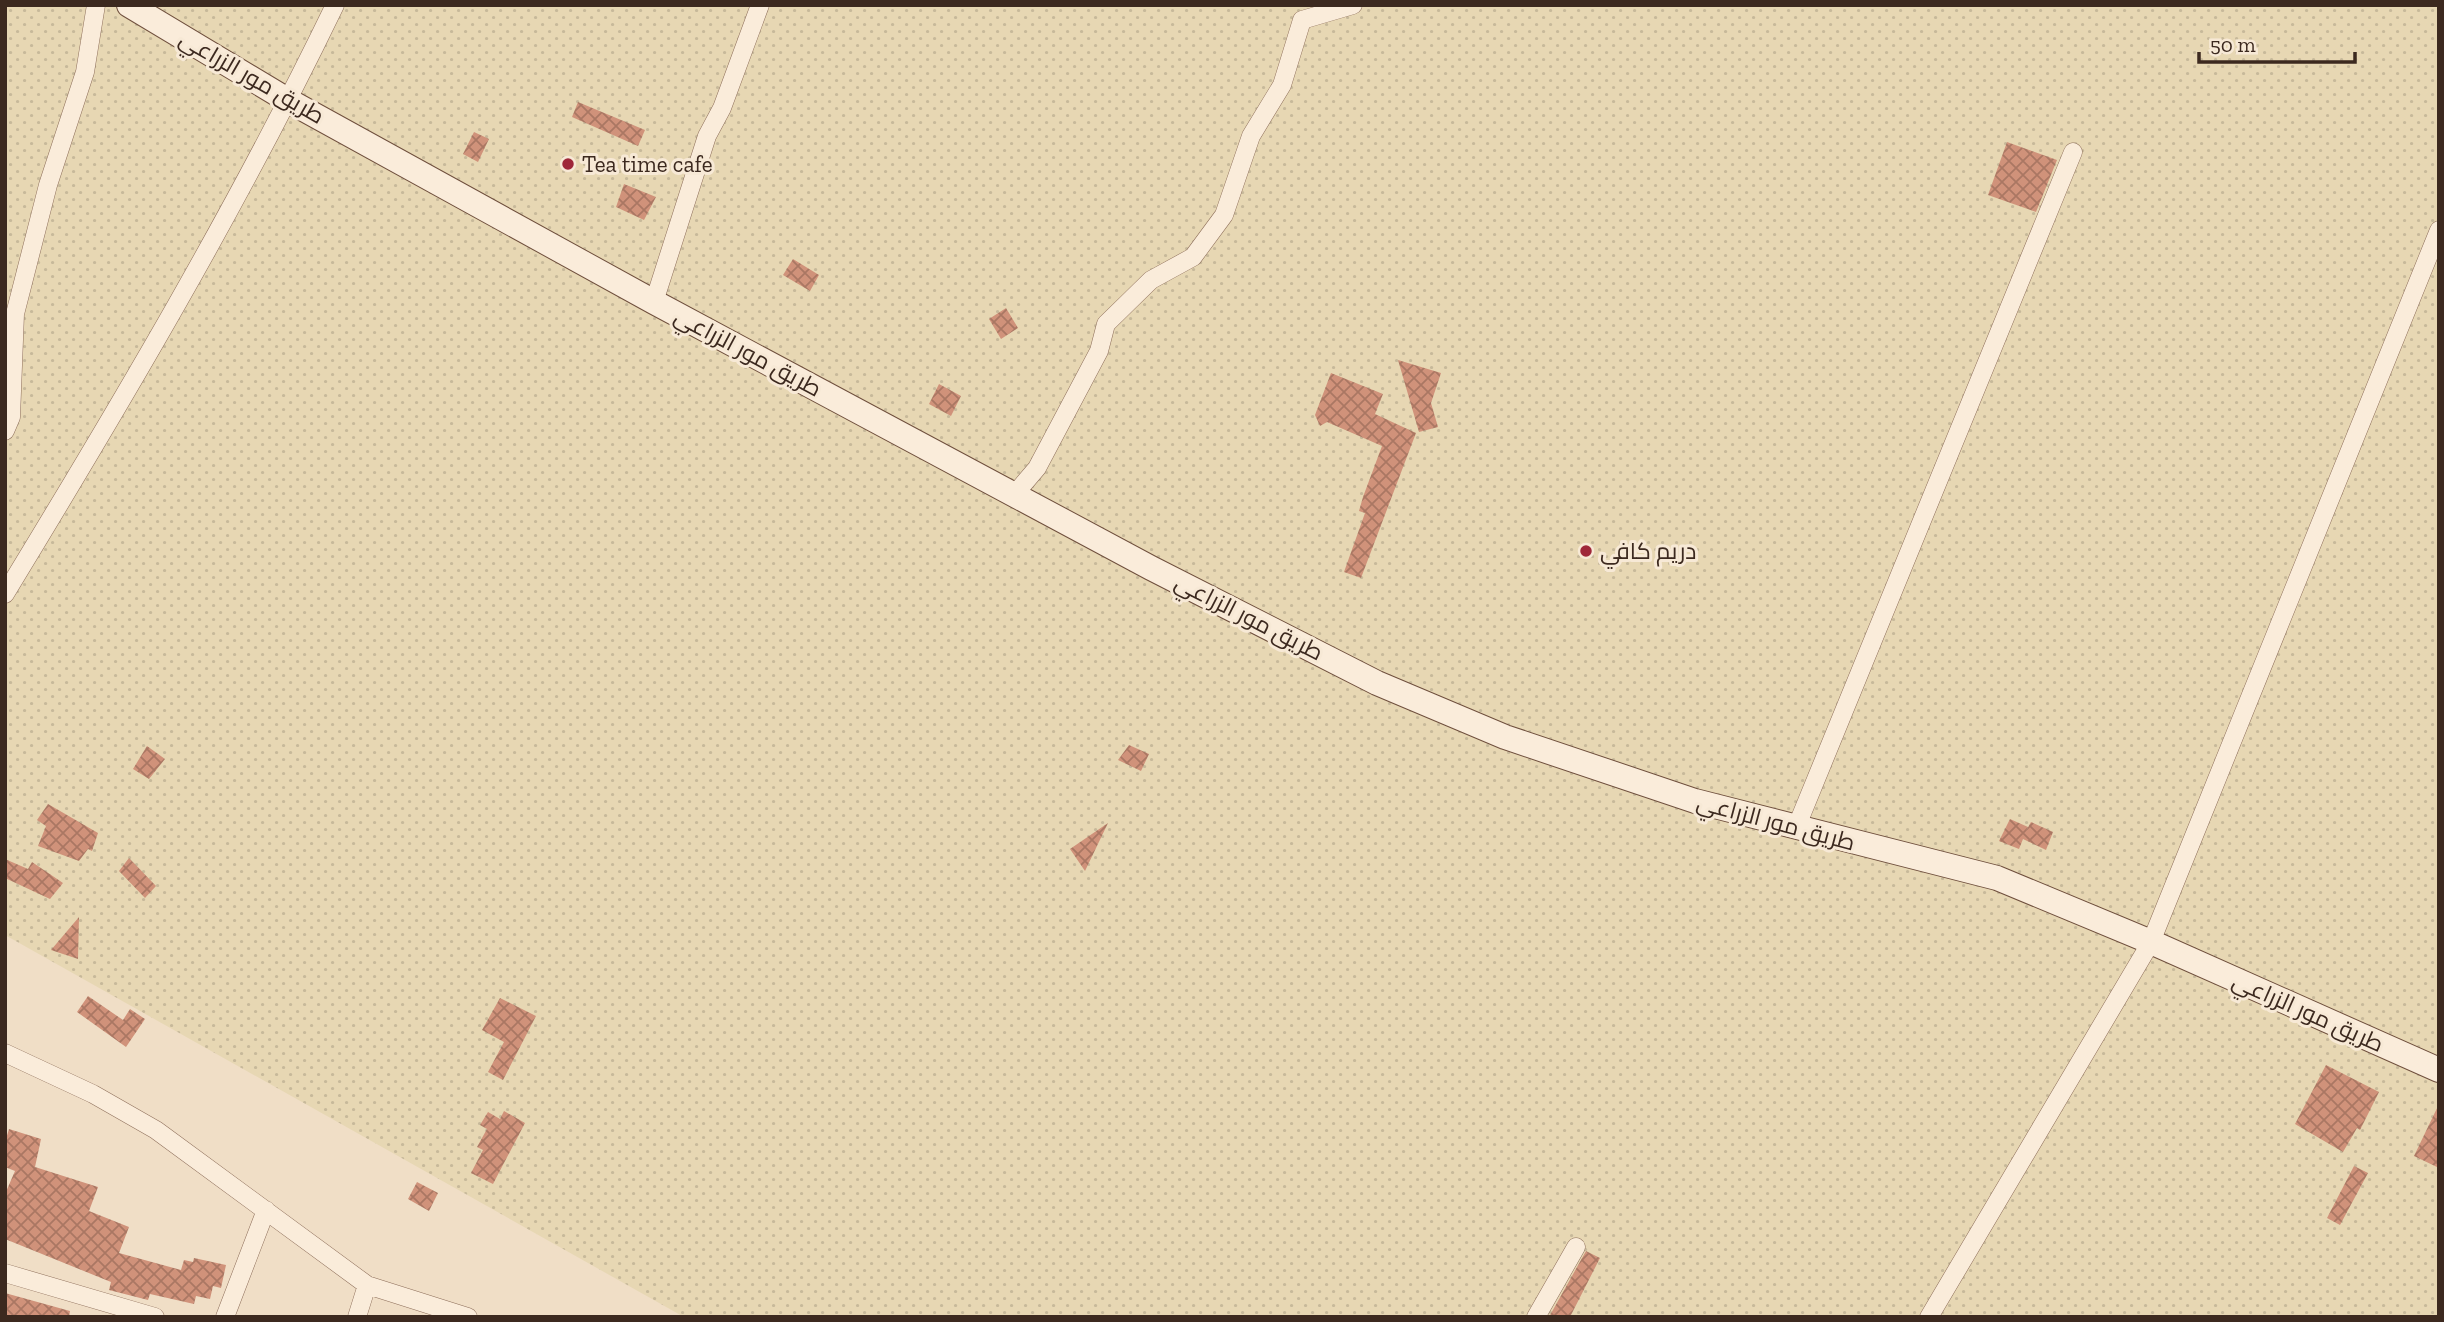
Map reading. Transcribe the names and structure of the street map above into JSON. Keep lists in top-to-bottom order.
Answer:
{
  "streets": {
    "street": ["طريق مور الزراعي"]
  },
  "places": ["Tea time cafe", "دريم كافي"],
  "scale_bar": "50 m"
}
